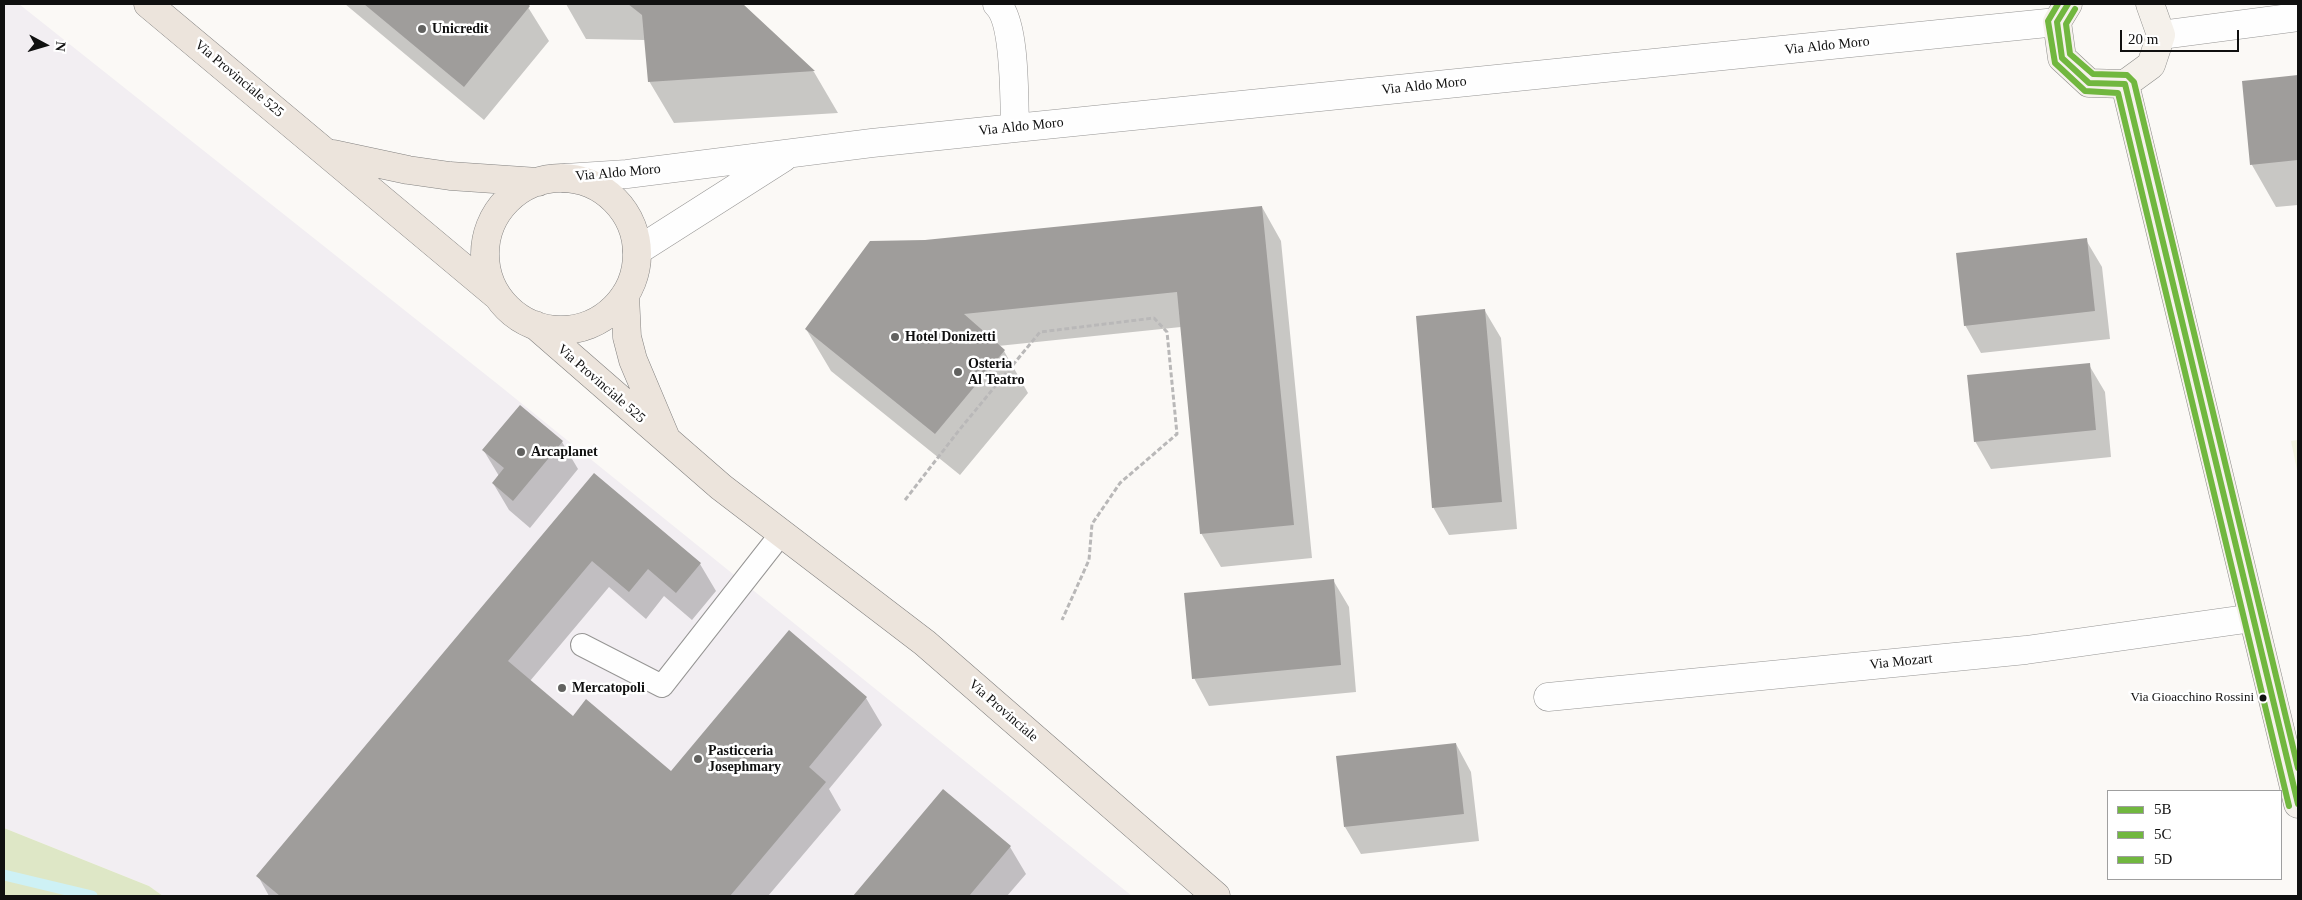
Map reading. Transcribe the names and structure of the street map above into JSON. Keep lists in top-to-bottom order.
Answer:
{
  "streets": {
    "main road": ["Via Provinciale 525", "Via Provinciale"],
    "street": ["Via Aldo Moro", "Via Mozart"]
  },
  "crossings": [
    ["Via Aldo Moro", "Via Provinciale 525"],
    ["Via Provinciale 525", "Via Provinciale"]
  ],
  "places": [
    "Unicredit",
    "Hotel Donizetti",
    "Osteria Al Teatro",
    "Arcaplanet",
    "Mercatopoli",
    "Via Gioacchino Rossini",
    "Pasticceria Josephmary"
  ],
  "lines": ["transit line 5B", "transit line 5C", "transit line 5D"],
  "legend": ["5B", "5C", "5D"],
  "scale_bar": "20 m",
  "north": "right"
}
